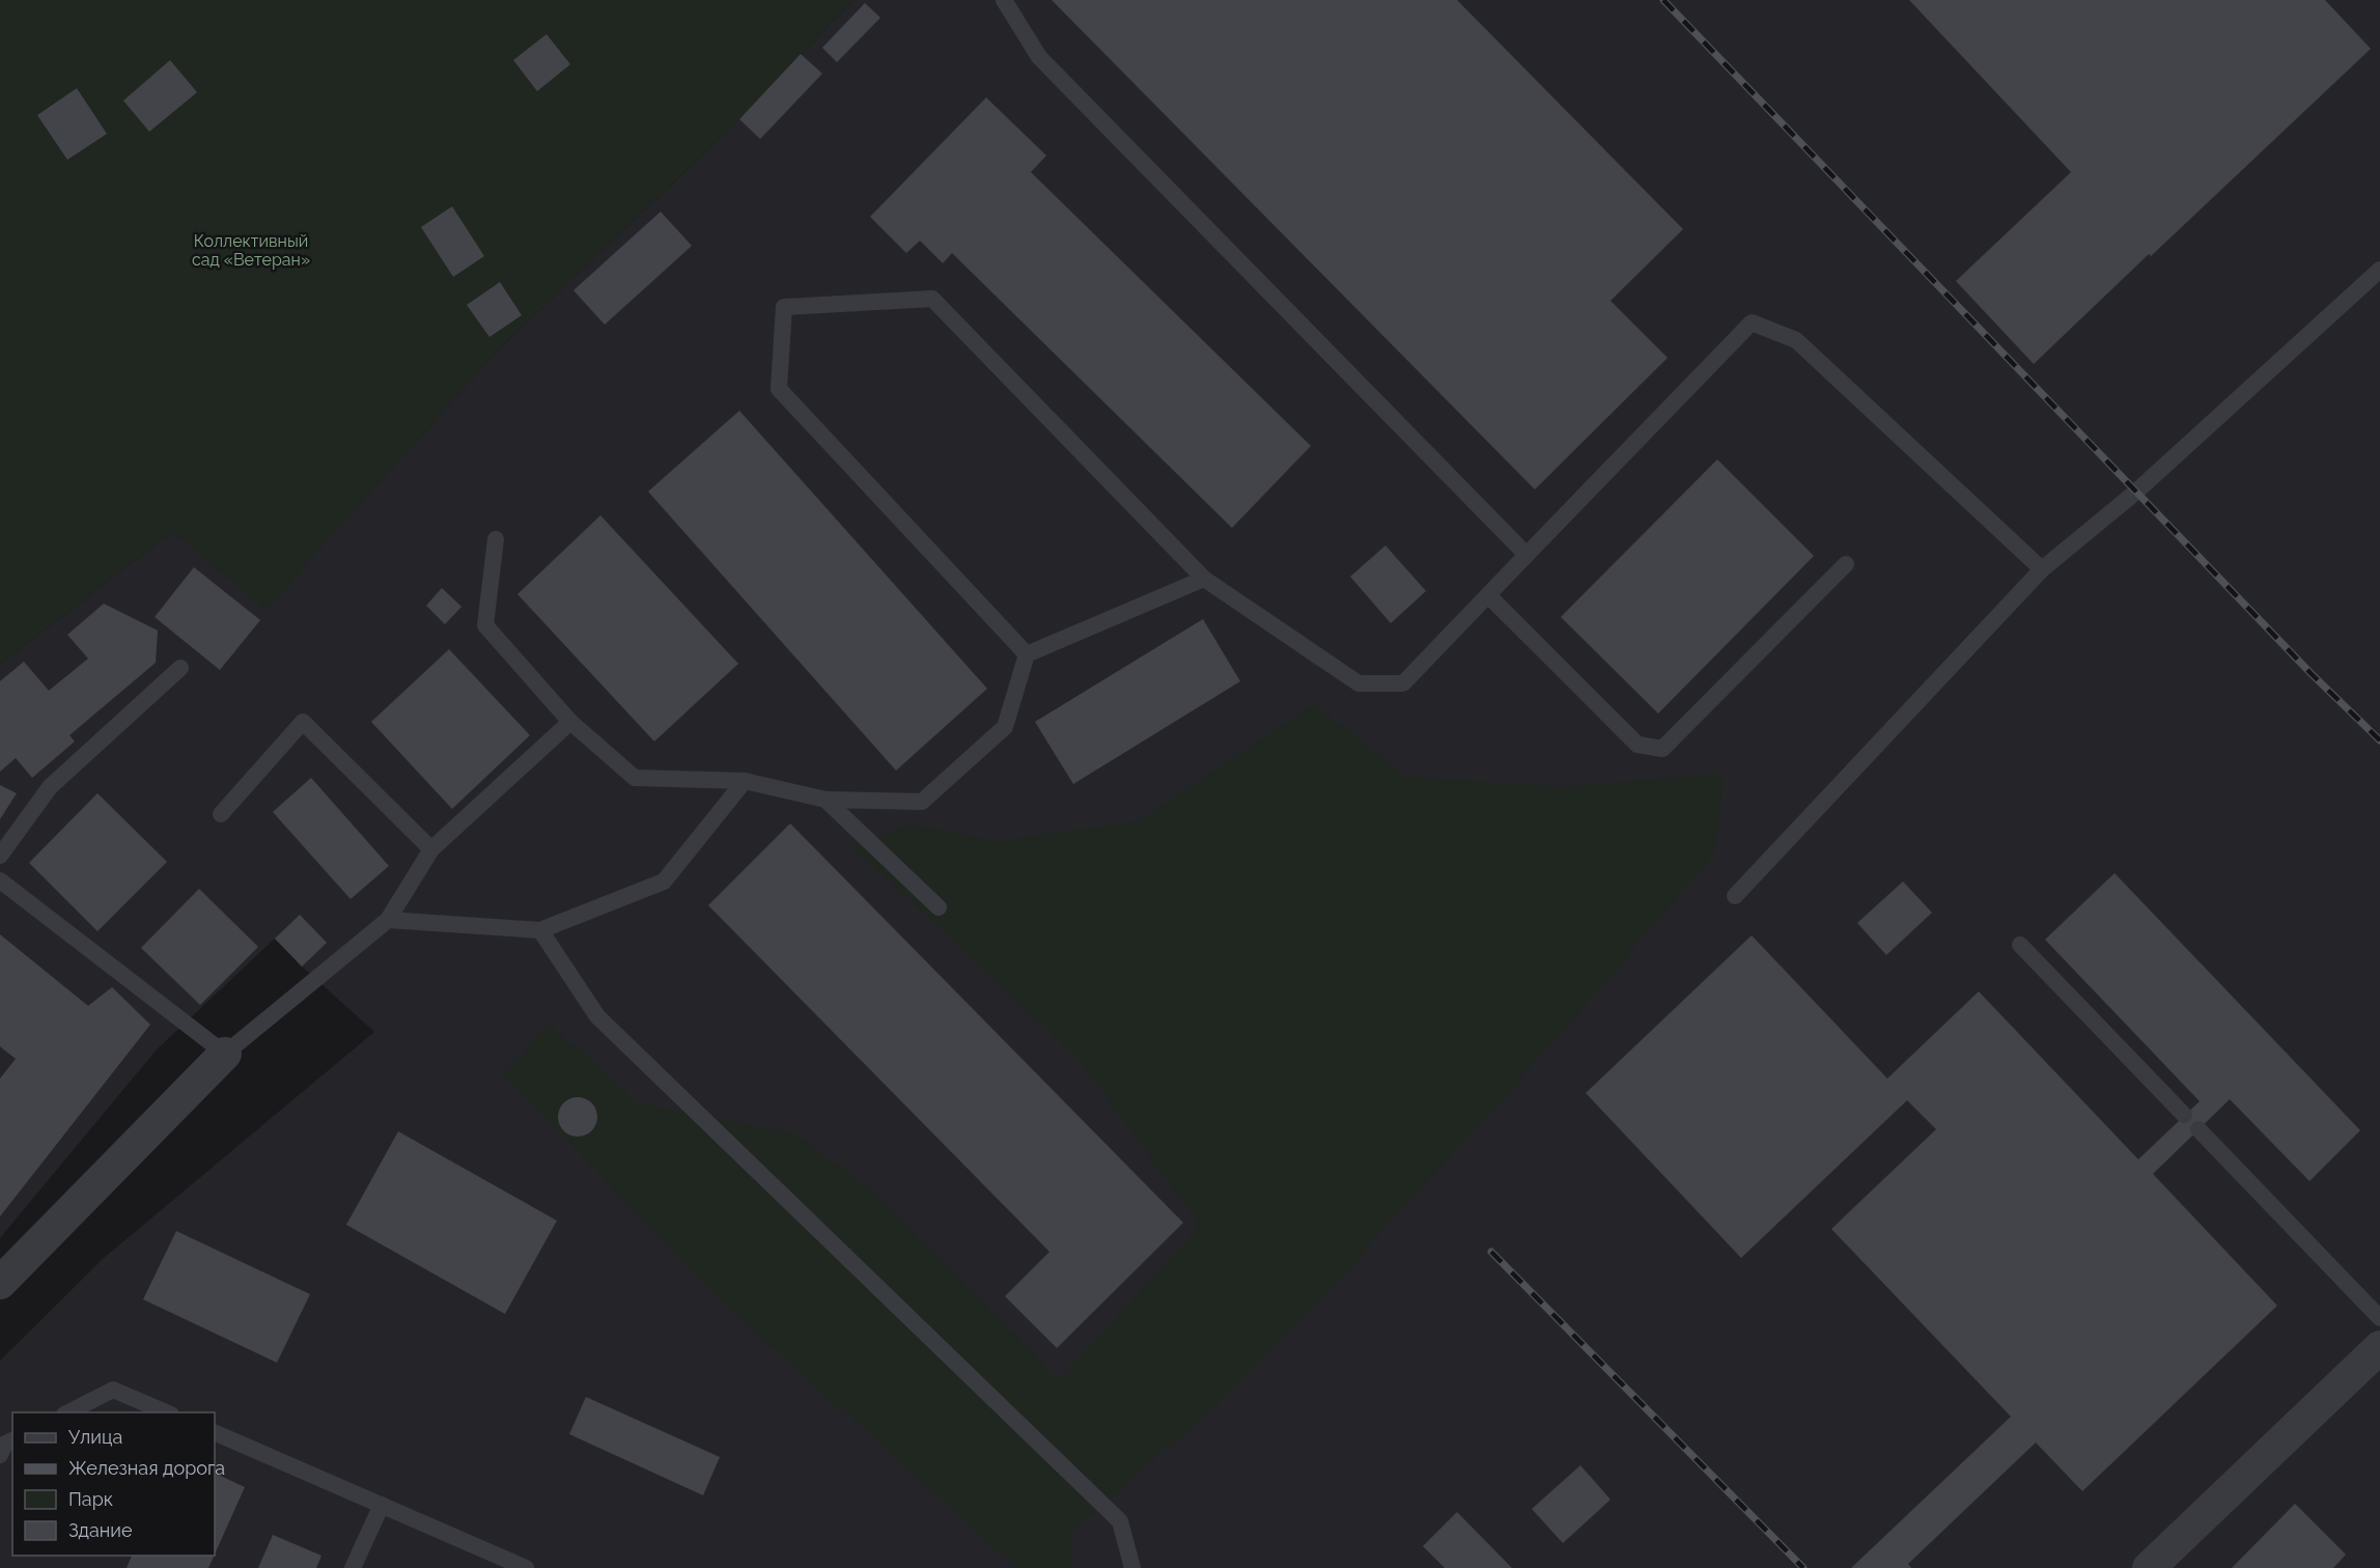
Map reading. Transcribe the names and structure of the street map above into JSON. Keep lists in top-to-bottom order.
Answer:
{
  "parks": ["Коллективный сад «Ветеран»"],
  "legend": [
    "Улица",
    "Железная дорога",
    "Парк",
    "Здание"
  ]
}
